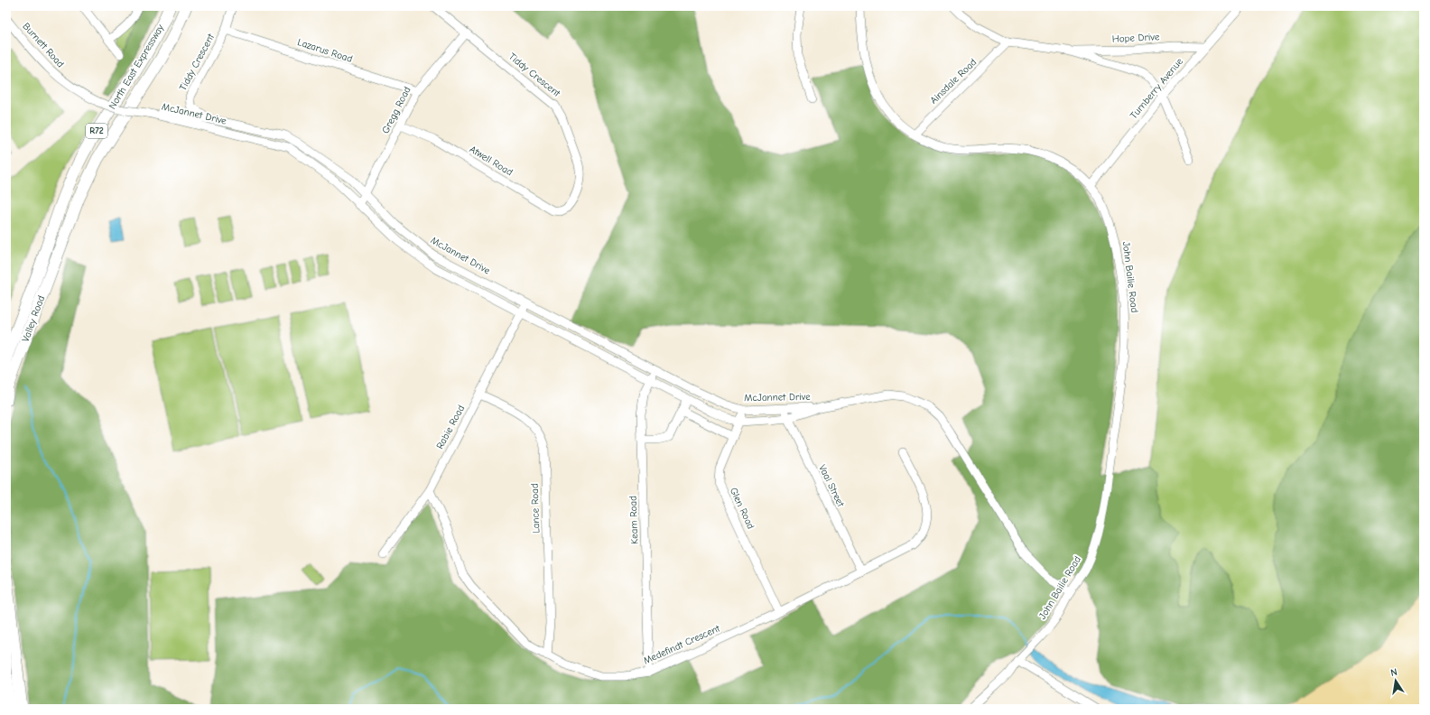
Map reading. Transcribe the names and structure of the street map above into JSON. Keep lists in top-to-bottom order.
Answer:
{
  "streets": {
    "highway": ["North East Expressway", "R72", "Valley Road"],
    "street": [
      "Hope Drive",
      "Burnett Road",
      "Lazarus Road",
      "Tiddy Crescent",
      "Ainsdale Road",
      "Turnberry Avenue",
      "Gregg Road",
      "McJannet Drive",
      "Atwell Road",
      "John Bailie Road",
      "Rabie Road",
      "Vaal Street",
      "Lance Road",
      "Glen Road",
      "Keam Road",
      "Medefindt Crescent"
    ]
  },
  "crossings": [
    ["Hope Drive", "Ainsdale Road"],
    ["Hope Drive", "Turnberry Avenue"],
    ["Burnett Road", "McJannet Drive"],
    ["Lazarus Road", "Tiddy Crescent"],
    ["Lazarus Road", "Gregg Road"],
    ["Tiddy Crescent", "Gregg Road"],
    ["Tiddy Crescent", "McJannet Drive"],
    ["Tiddy Crescent", "Atwell Road"],
    ["North East Expressway", "Valley Road"],
    ["Ainsdale Road", "John Bailie Road"],
    ["Turnberry Avenue", "John Bailie Road"],
    ["Gregg Road", "McJannet Drive"],
    ["Gregg Road", "Atwell Road"],
    ["McJannet Drive", "John Bailie Road"],
    ["McJannet Drive", "Rabie Road"],
    ["McJannet Drive", "Vaal Street"],
    ["McJannet Drive", "Glen Road"],
    ["McJannet Drive", "Keam Road"],
    ["Rabie Road", "Lance Road"],
    ["Rabie Road", "Medefindt Crescent"],
    ["Vaal Street", "Medefindt Crescent"],
    ["Lance Road", "Medefindt Crescent"],
    ["Glen Road", "Medefindt Crescent"],
    ["Keam Road", "Medefindt Crescent"]
  ],
  "north": "top"
}
